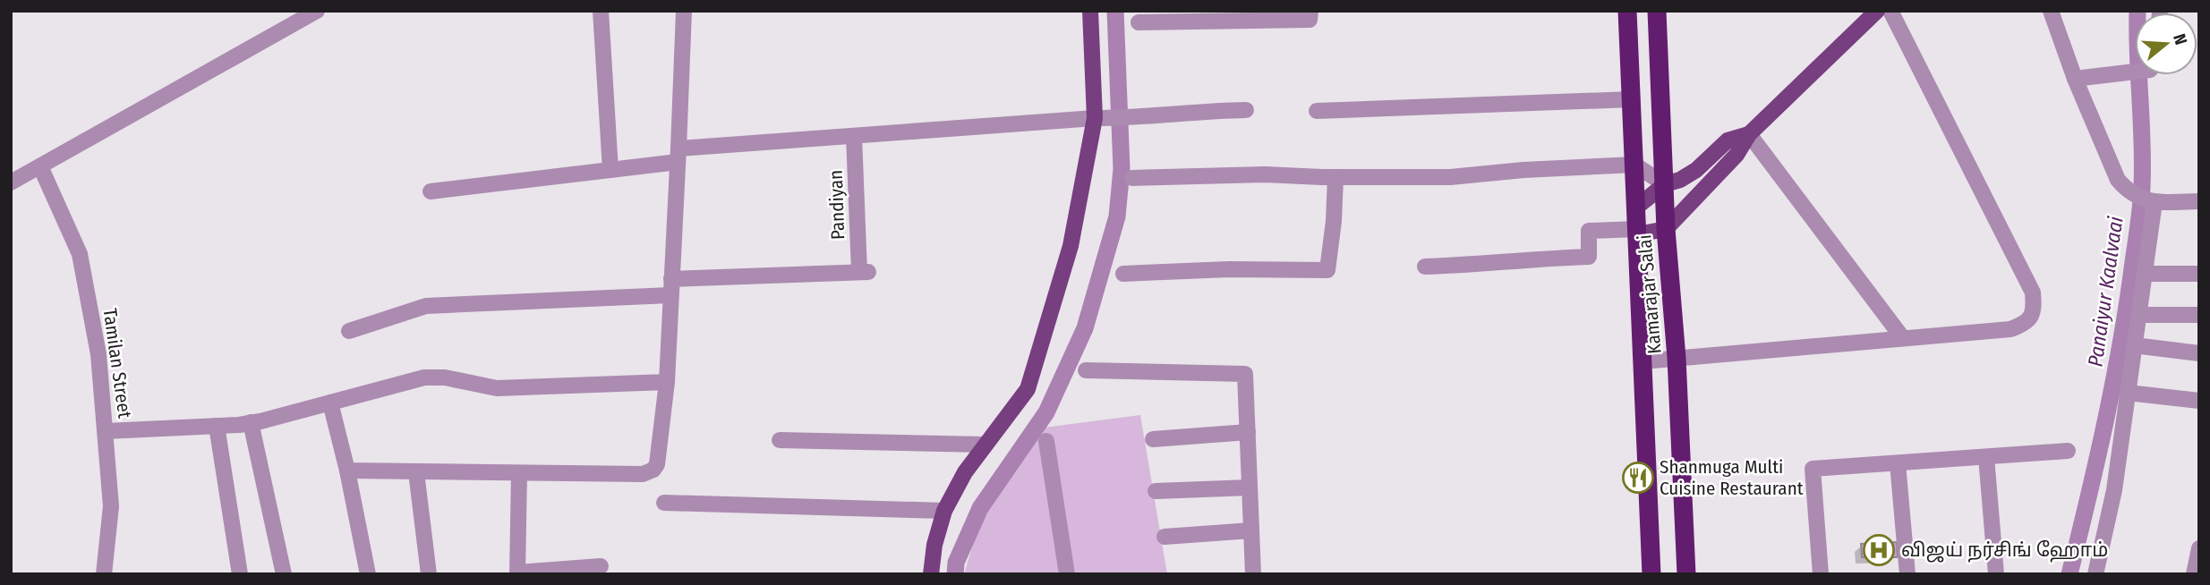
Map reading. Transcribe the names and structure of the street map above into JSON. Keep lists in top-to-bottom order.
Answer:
{
  "streets": {
    "highway": ["Kamarajar Salai"],
    "street": ["Pandiyan", "Tamilan Street"]
  },
  "water": ["Panaiyur Kaalvaai"],
  "places": {
    "restaurant": ["Shanmuga Multi Cuisine Restaurant"],
    "hospital": ["விஜய் நர்சிங் ஹோம்"]
  },
  "north": "right"
}
